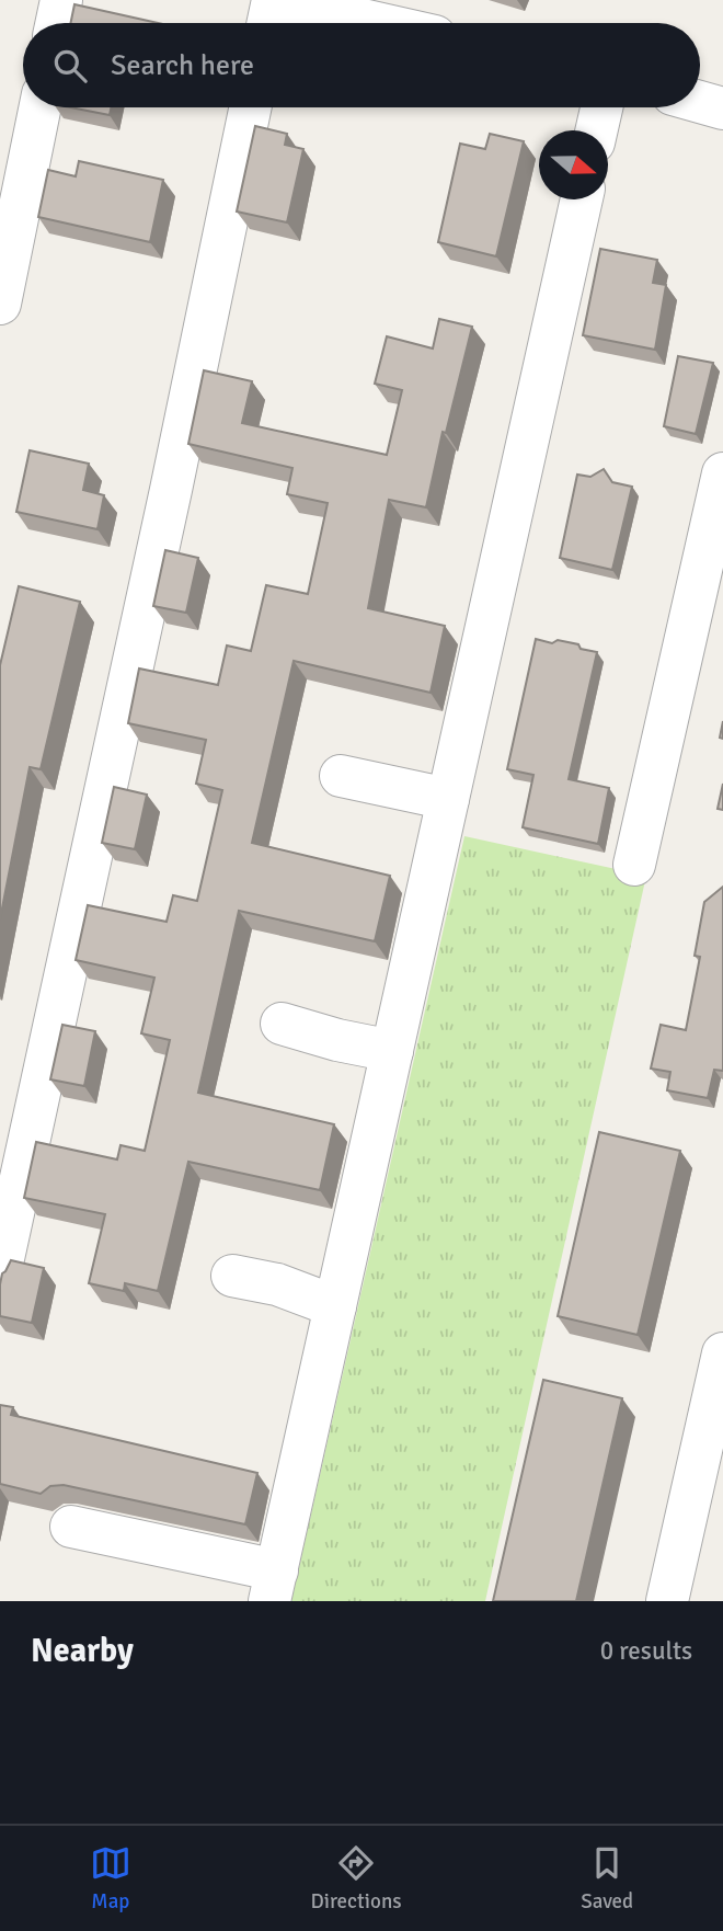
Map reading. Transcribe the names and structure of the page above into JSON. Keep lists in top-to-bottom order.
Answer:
{
  "north": "right",
  "page": {
    "search": "Search here",
    "heading": ["Nearby", "0 results"],
    "nav": ["Map", "Directions", "Saved"]
  }
}
